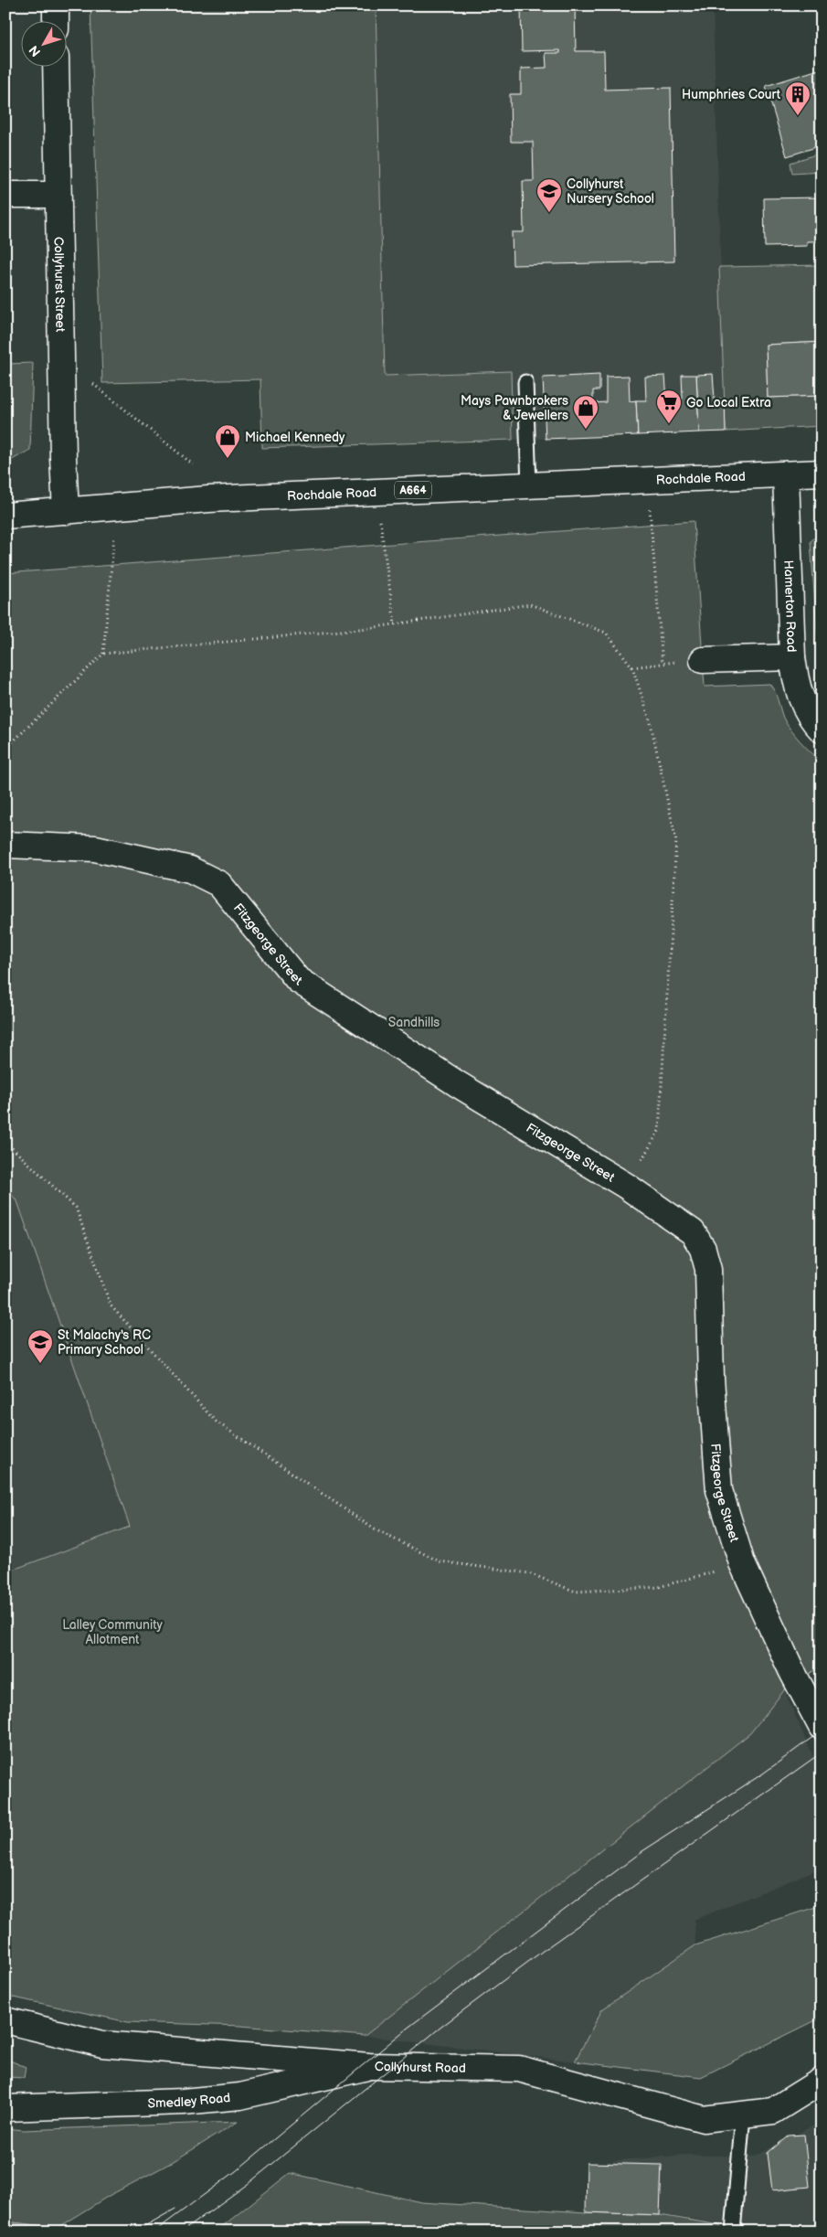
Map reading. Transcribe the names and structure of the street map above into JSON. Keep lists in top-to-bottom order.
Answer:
{
  "streets": {
    "main road": [
      "Collyhurst Street",
      "Rochdale Road",
      "A664",
      "Hamerton Road",
      "Fitzgeorge Street",
      "Collyhurst Road",
      "Smedley Road"
    ]
  },
  "crossings": [
    ["Collyhurst Street", "Rochdale Road"],
    ["Rochdale Road", "Hamerton Road"],
    ["Collyhurst Road", "Smedley Road"]
  ],
  "parks": ["Sandhills", "Lalley Community Allotment"],
  "places": {
    "building": ["Humphries Court"],
    "school or university": ["Collyhurst Nursery School", "St Malachy's RC Primary School"],
    "supermarket": ["Go Local Extra"],
    "shop": ["Mays Pawnbrokers & Jewellers", "Michael Kennedy"]
  },
  "north": "bottom left"
}
